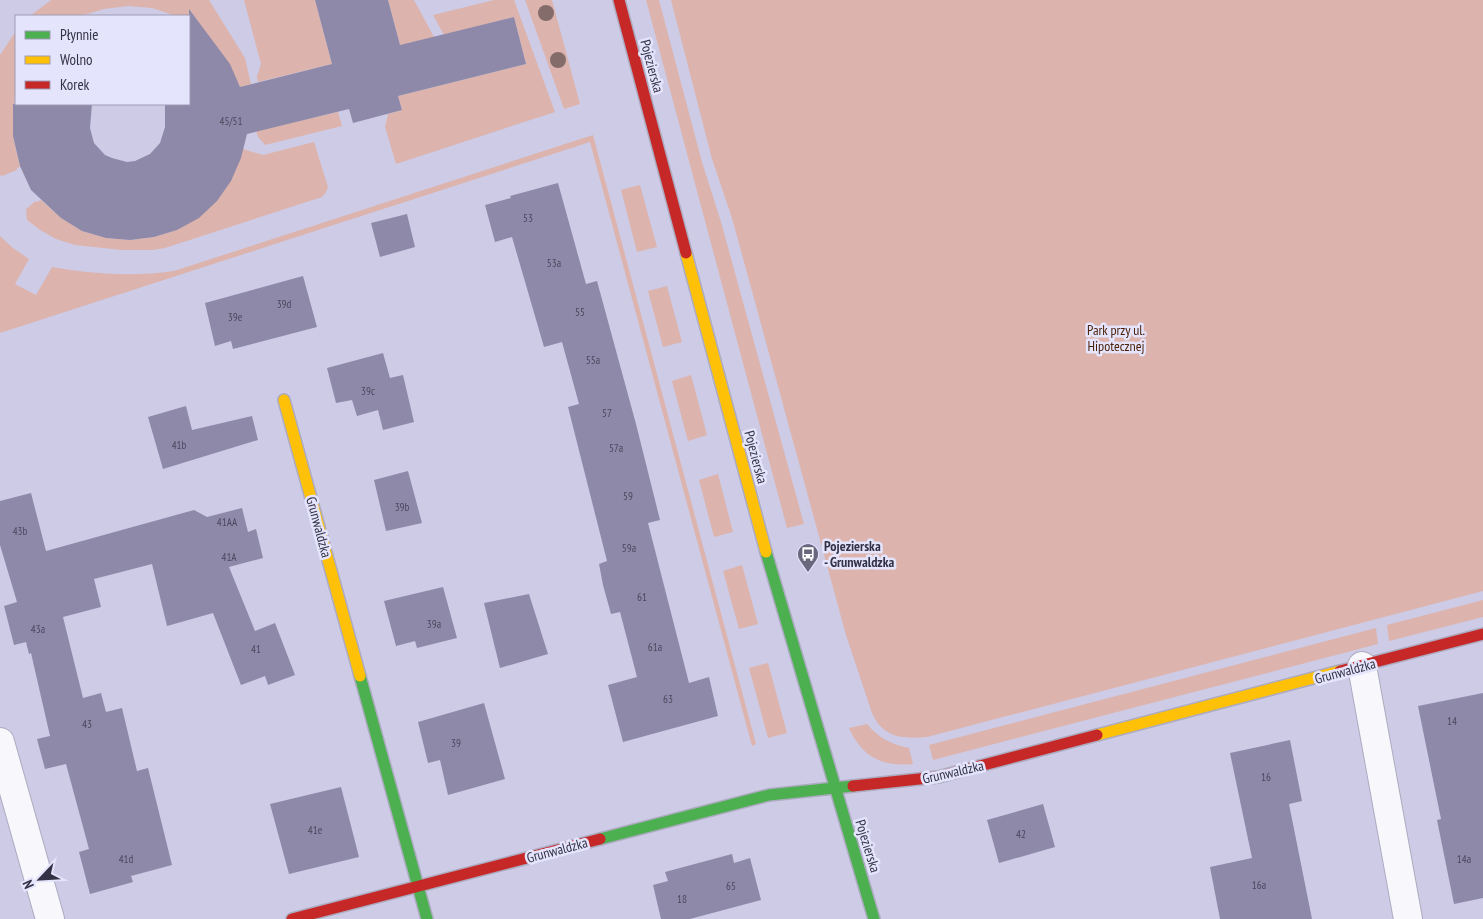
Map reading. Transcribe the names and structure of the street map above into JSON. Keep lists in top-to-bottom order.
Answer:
{
  "streets": {
    "street": ["Pojezierska", "Grunwaldzka"]
  },
  "crossings": [
    ["Pojezierska", "Grunwaldzka"]
  ],
  "parks": ["Park przy ul. Hipotecznej"],
  "places": {
    "bus stop": ["Pojezierska - Grunwaldzka"]
  },
  "house_numbers": [
    "45/51",
    "53",
    "53a",
    "39d",
    "55",
    "39e",
    "55a",
    "39c",
    "57",
    "41b",
    "57a",
    "59",
    "39b",
    "41AA",
    "43b",
    "59a",
    "41A",
    "61",
    "39a",
    "43a",
    "61a",
    "41",
    "63",
    "14",
    "43",
    "39",
    "16",
    "41e",
    "42",
    "41d",
    "14a",
    "16a",
    "65",
    "18"
  ],
  "legend": ["Płynnie", "Wolno", "Korek"],
  "north": "bottom left"
}
